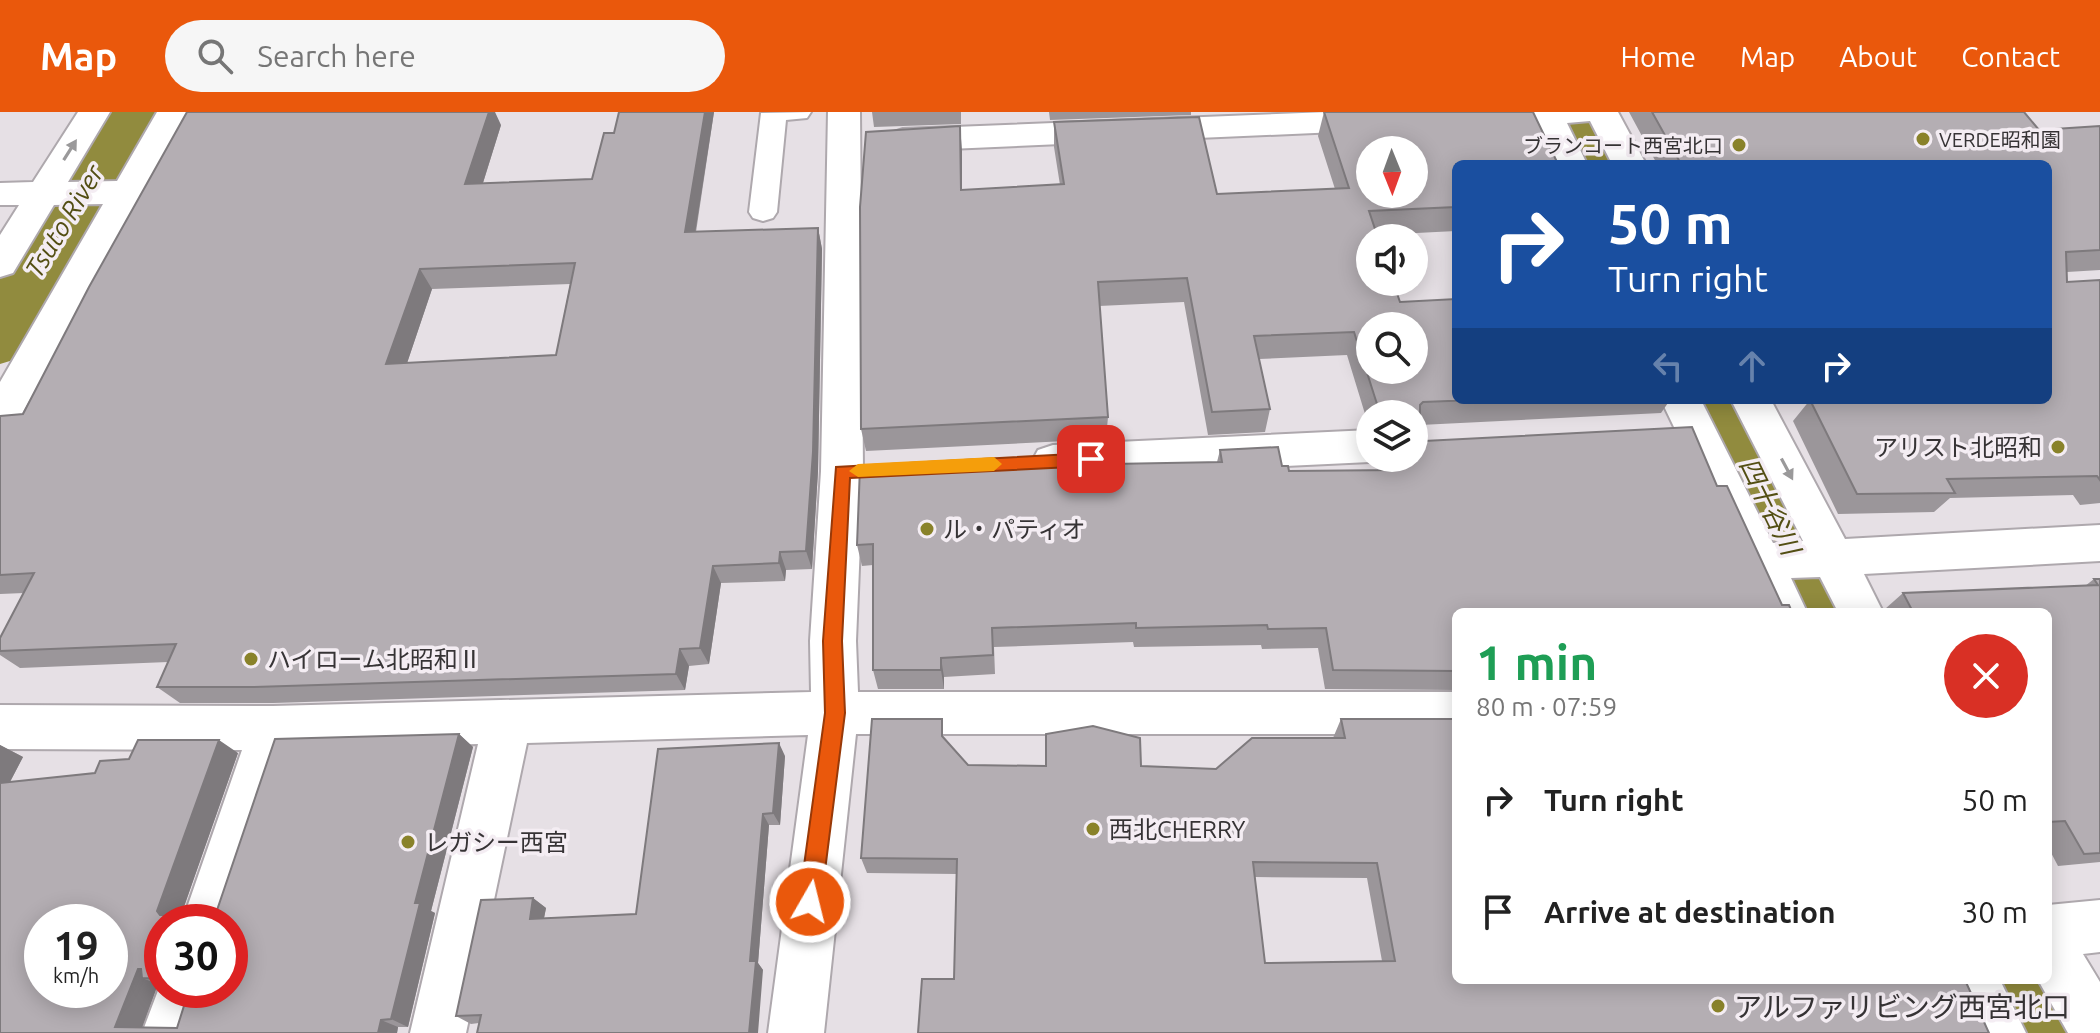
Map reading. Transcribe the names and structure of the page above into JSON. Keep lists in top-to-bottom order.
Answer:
{
  "water": ["Tsuto River", "四十谷川"],
  "places": [
    "VERDE昭和園",
    "ブランコート西宮北口",
    "アリスト北昭和",
    "ル・パティオ",
    "ハイローム北昭和Ⅱ",
    "西北CHERRY",
    "レガシー西宮",
    "アルファリビング西宮北口"
  ],
  "north": "bottom",
  "page": {
    "header": "Map",
    "search": "Search here",
    "nav": [
      "Home",
      "Map",
      "About",
      "Contact"
    ],
    "turn": ["50 m", "Turn right"],
    "heading": ["1 min", "80 m · 07:59"],
    "list": [
      {
        "name": "Turn right",
        "value": "50 m"
      },
      {
        "name": "Arrive at destination",
        "value": "30 m"
      }
    ],
    "speed": "19 km/h",
    "limit": "30"
  }
}
